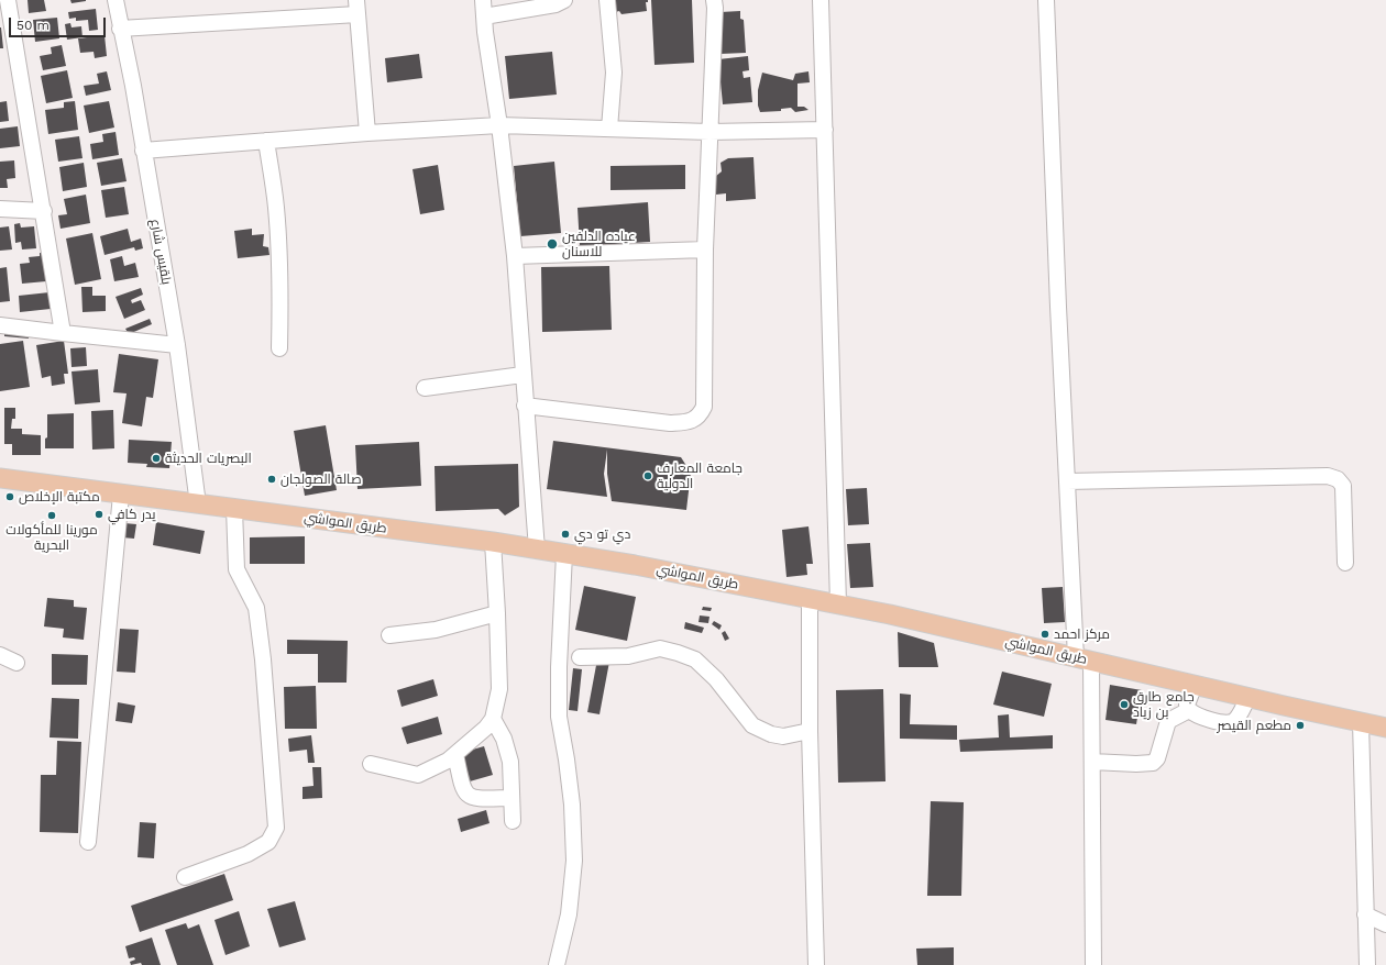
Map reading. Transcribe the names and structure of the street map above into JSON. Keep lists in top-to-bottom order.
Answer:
{
  "streets": {
    "main road": ["طريق المواشي"],
    "street": ["بلقيس شارع"]
  },
  "crossings": [
    ["بلقيس شارع", "طريق المواشي"]
  ],
  "places": [
    "عياده الدلفين للاسنان",
    "البصريات الحديثة",
    "جامعة المعارف الدولية",
    "صالة الصولجان",
    "مكتبة الإخلاص",
    "يدر كافي",
    "مورينا للمأكولات البحرية",
    "دي تو دي",
    "مركز احمد",
    "جامع طارق بن زياد",
    "مطعم القيصر"
  ],
  "scale_bar": "50 m"
}
